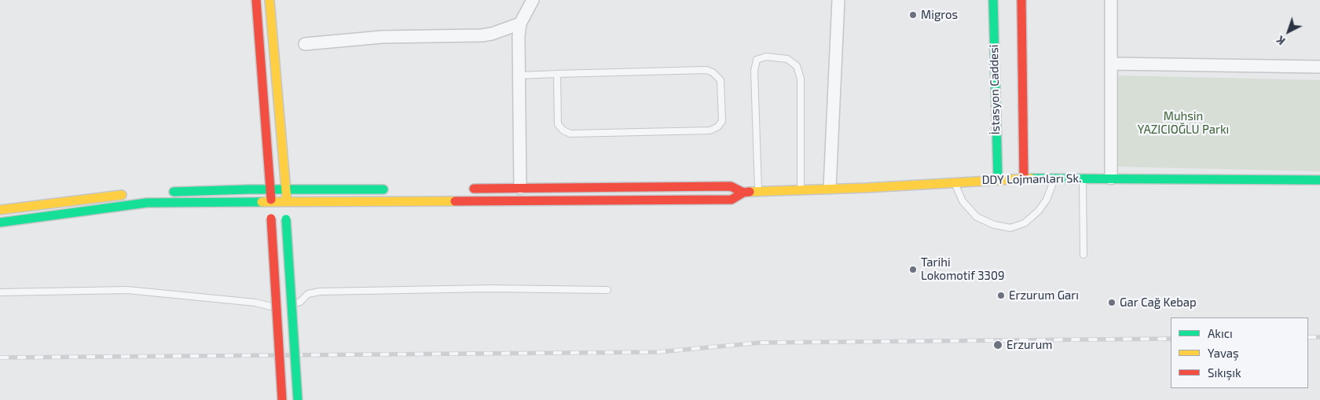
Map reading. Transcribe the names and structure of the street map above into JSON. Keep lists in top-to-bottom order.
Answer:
{
  "streets": {
    "street": ["İstasyon Caddesi", "DDY Lojmanları Sk."]
  },
  "crossings": [
    ["İstasyon Caddesi", "DDY Lojmanları Sk."]
  ],
  "parks": ["Muhsin YAZICIOĞLU Parkı"],
  "places": [
    "Migros",
    "Tarihi Lokomotif 3309",
    "Erzurum Garı",
    "Gar Cağ Kebap",
    "Erzurum"
  ],
  "legend": ["Akıcı", "Yavaş", "Sıkışık"],
  "north": "bottom left"
}
